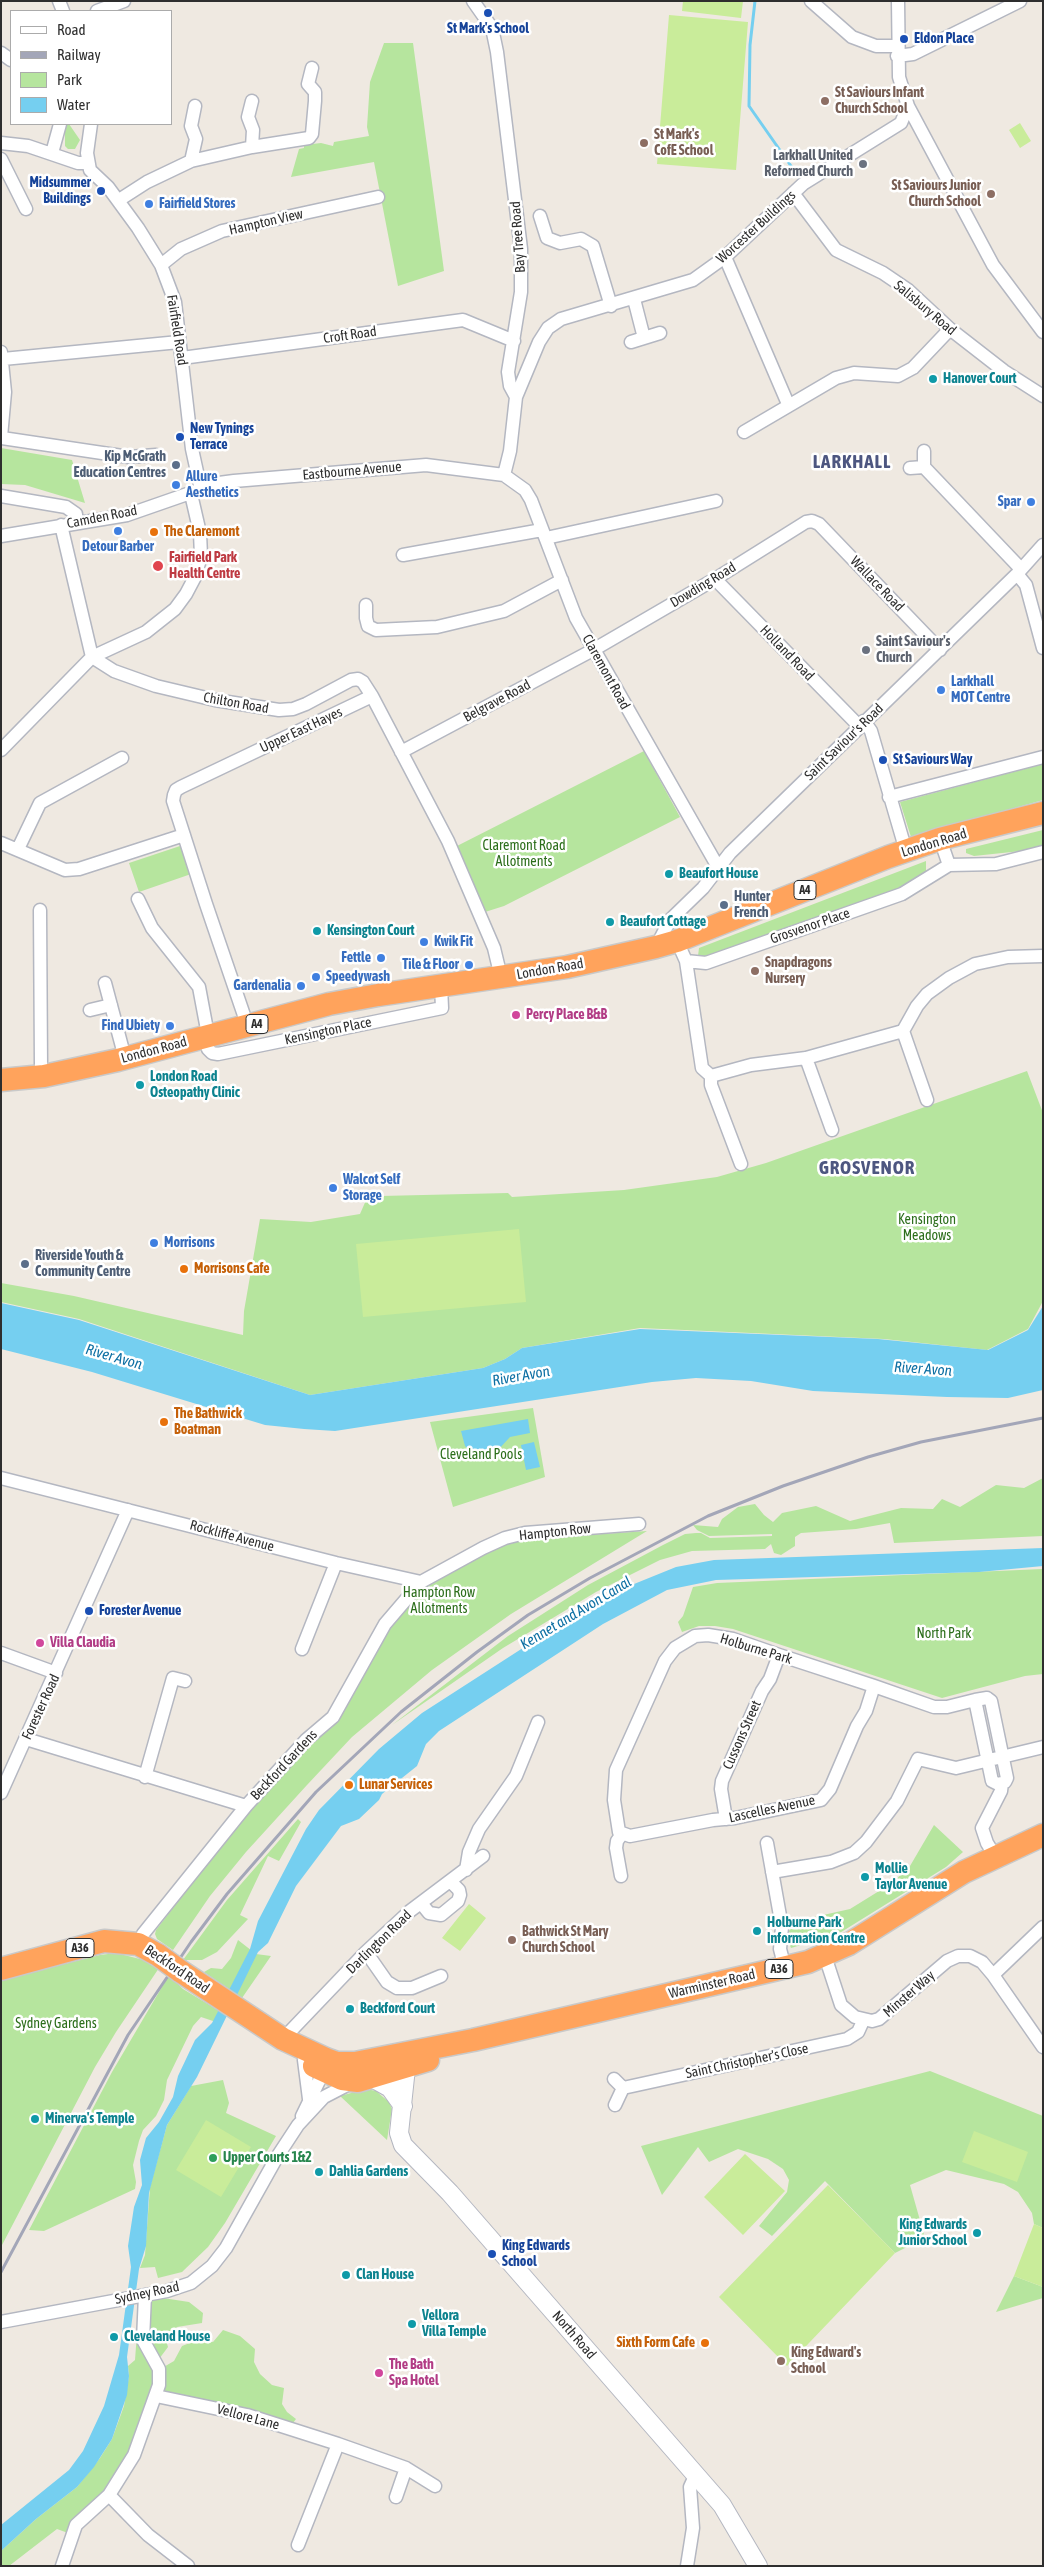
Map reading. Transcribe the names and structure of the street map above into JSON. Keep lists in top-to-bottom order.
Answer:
{
  "streets": {
    "highway": [
      "London Road",
      "A4",
      "A36",
      "Beckford Road",
      "Warminster Road"
    ],
    "street": [
      "Hampton View",
      "Worcester Buildings",
      "Bay Tree Road",
      "Salisbury Road",
      "Fairfield Road",
      "Croft Road",
      "Eastbourne Avenue",
      "Camden Road",
      "Wallace Road",
      "Dowding Road",
      "Holland Road",
      "Claremont Road",
      "Belgrave Road",
      "Chilton Road",
      "Upper East Hayes",
      "Saint Saviour's Road",
      "Grosvenor Place",
      "Kensington Place",
      "Hampton Row",
      "Rockliffe Avenue",
      "Holburne Park",
      "Forester Road",
      "Cussons Street",
      "Beckford Gardens",
      "Lascelles Avenue",
      "Darlington Road",
      "Minster Way",
      "Saint Christopher's Close",
      "Sydney Road",
      "North Road",
      "Vellore Lane"
    ]
  },
  "crossings": [
    ["Hampton View", "Fairfield Road"],
    ["Worcester Buildings", "Bay Tree Road"],
    ["Worcester Buildings", "Salisbury Road"],
    ["Bay Tree Road", "Croft Road"],
    ["Bay Tree Road", "Eastbourne Avenue"],
    ["Bay Tree Road", "Claremont Road"],
    ["Fairfield Road", "Croft Road"],
    ["Fairfield Road", "Eastbourne Avenue"],
    ["Fairfield Road", "Camden Road"],
    ["Fairfield Road", "Chilton Road"],
    ["Eastbourne Avenue", "Camden Road"],
    ["Eastbourne Avenue", "Claremont Road"],
    ["Wallace Road", "Dowding Road"],
    ["Wallace Road", "Saint Saviour's Road"],
    ["Dowding Road", "Holland Road"],
    ["Dowding Road", "Claremont Road"],
    ["Dowding Road", "Belgrave Road"],
    ["Holland Road", "Saint Saviour's Road"],
    ["Holland Road", "London Road"],
    ["Claremont Road", "Belgrave Road"],
    ["Claremont Road", "Saint Saviour's Road"],
    ["Chilton Road", "Upper East Hayes"],
    ["Upper East Hayes", "London Road"],
    ["Saint Saviour's Road", "London Road"],
    ["Saint Saviour's Road", "Grosvenor Place"],
    ["London Road", "Grosvenor Place"],
    ["London Road", "Kensington Place"],
    ["Hampton Row", "Rockliffe Avenue"],
    ["Hampton Row", "Beckford Gardens"],
    ["Rockliffe Avenue", "Forester Road"],
    ["Rockliffe Avenue", "Beckford Gardens"],
    ["Holburne Park", "Cussons Street"],
    ["Holburne Park", "Lascelles Avenue"],
    ["Cussons Street", "Lascelles Avenue"],
    ["Beckford Gardens", "Beckford Road"],
    ["Darlington Road", "Beckford Road"],
    ["Beckford Road", "Warminster Road"],
    ["Beckford Road", "Sydney Road"],
    ["Warminster Road", "Sydney Road"],
    ["Warminster Road", "North Road"],
    ["Minster Way", "Saint Christopher's Close"]
  ],
  "districts": ["LARKHALL", "GROSVENOR"],
  "water": ["River Avon", "Kennet and Avon Canal"],
  "parks": [
    "Claremont Road Allotments",
    "Kensington Meadows",
    "Cleveland Pools",
    "Hampton Row Allotments",
    "North Park",
    "Sydney Gardens"
  ],
  "places": [
    "St Mark's School",
    "Eldon Place",
    "St Saviours Infant Church School",
    "St Mark's CofE School",
    "Larkhall United Reformed Church",
    "Midsummer Buildings",
    "St Saviours Junior Church School",
    "Fairfield Stores",
    "Hanover Court",
    "New Tynings Terrace",
    "Kip McGrath Education Centres",
    "Allure Aesthetics",
    "Spar",
    "Detour Barber",
    "The Claremont",
    "Fairfield Park Health Centre",
    "Saint Saviour's Church",
    "Larkhall MOT Centre",
    "St Saviours Way",
    "Beaufort House",
    "Hunter French",
    "Beaufort Cottage",
    "Kensington Court",
    "Kwik Fit",
    "Fettle",
    "Tile & Floor",
    "Snapdragons Nursery",
    "Speedywash",
    "Gardenalia",
    "Percy Place B&B",
    "Find Ubiety",
    "London Road Osteopathy Clinic",
    "Walcot Self Storage",
    "Morrisons",
    "Riverside Youth & Community Centre",
    "Morrisons Cafe",
    "The Bathwick Boatman",
    "Forester Avenue",
    "Villa Claudia",
    "Lunar Services",
    "Mollie Taylor Avenue",
    "Holburne Park Information Centre",
    "Bathwick St Mary Church School",
    "Beckford Court",
    "Minerva's Temple",
    "Upper Courts 1&2",
    "Dahlia Gardens",
    "King Edwards Junior School",
    "King Edwards School",
    "Clan House",
    "Vellora Villa Temple",
    "Cleveland House",
    "Sixth Form Cafe",
    "King Edward's School",
    "The Bath Spa Hotel"
  ],
  "legend": [
    "Road",
    "Railway",
    "Park",
    "Water"
  ]
}
